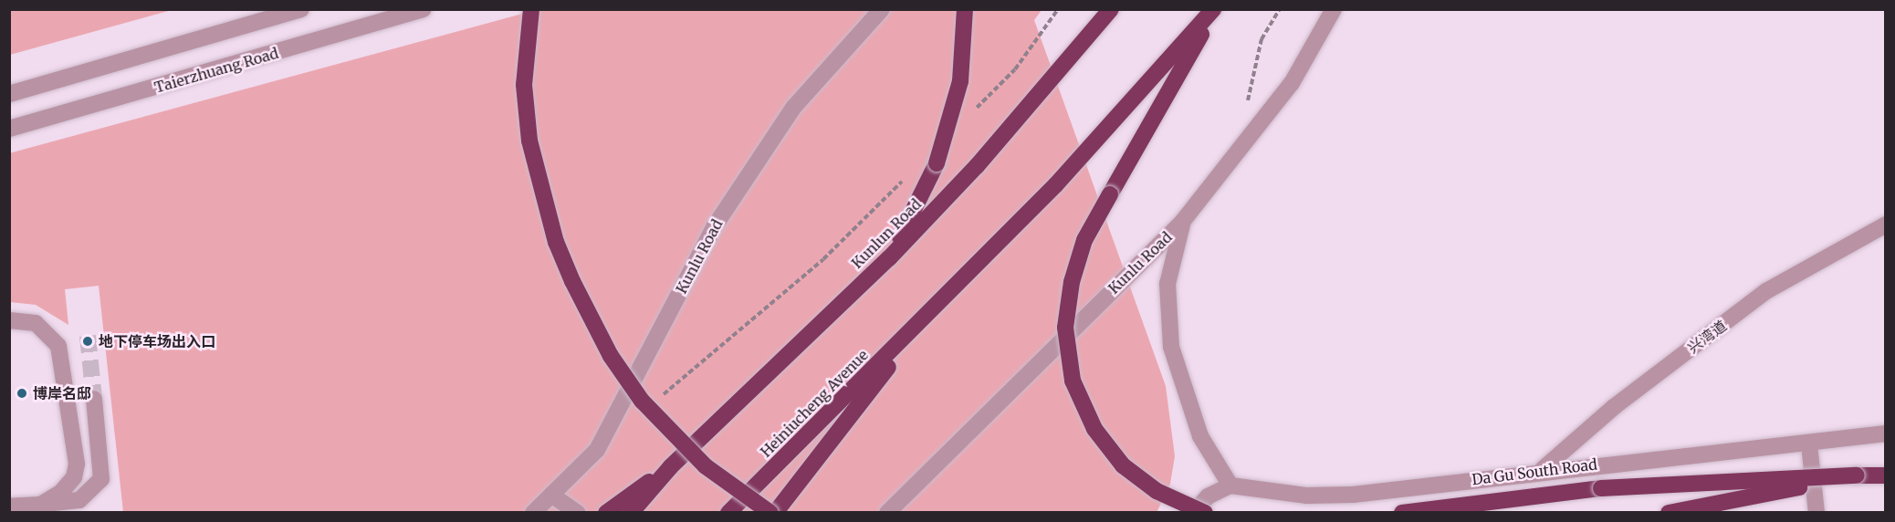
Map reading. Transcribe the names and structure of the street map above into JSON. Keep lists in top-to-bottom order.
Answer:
{
  "streets": {
    "highway": ["Kunlun Road", "Heiniucheng Avenue"],
    "street": [
      "Taierzhuang Road",
      "Kunlu Road",
      "兴湾道",
      "Da Gu South Road"
    ]
  },
  "crossings": [
    ["Kunlu Road", "Da Gu South Road"],
    ["兴湾道", "Da Gu South Road"]
  ],
  "places": ["地下停车场出入口", "博岸名邸"]
}
